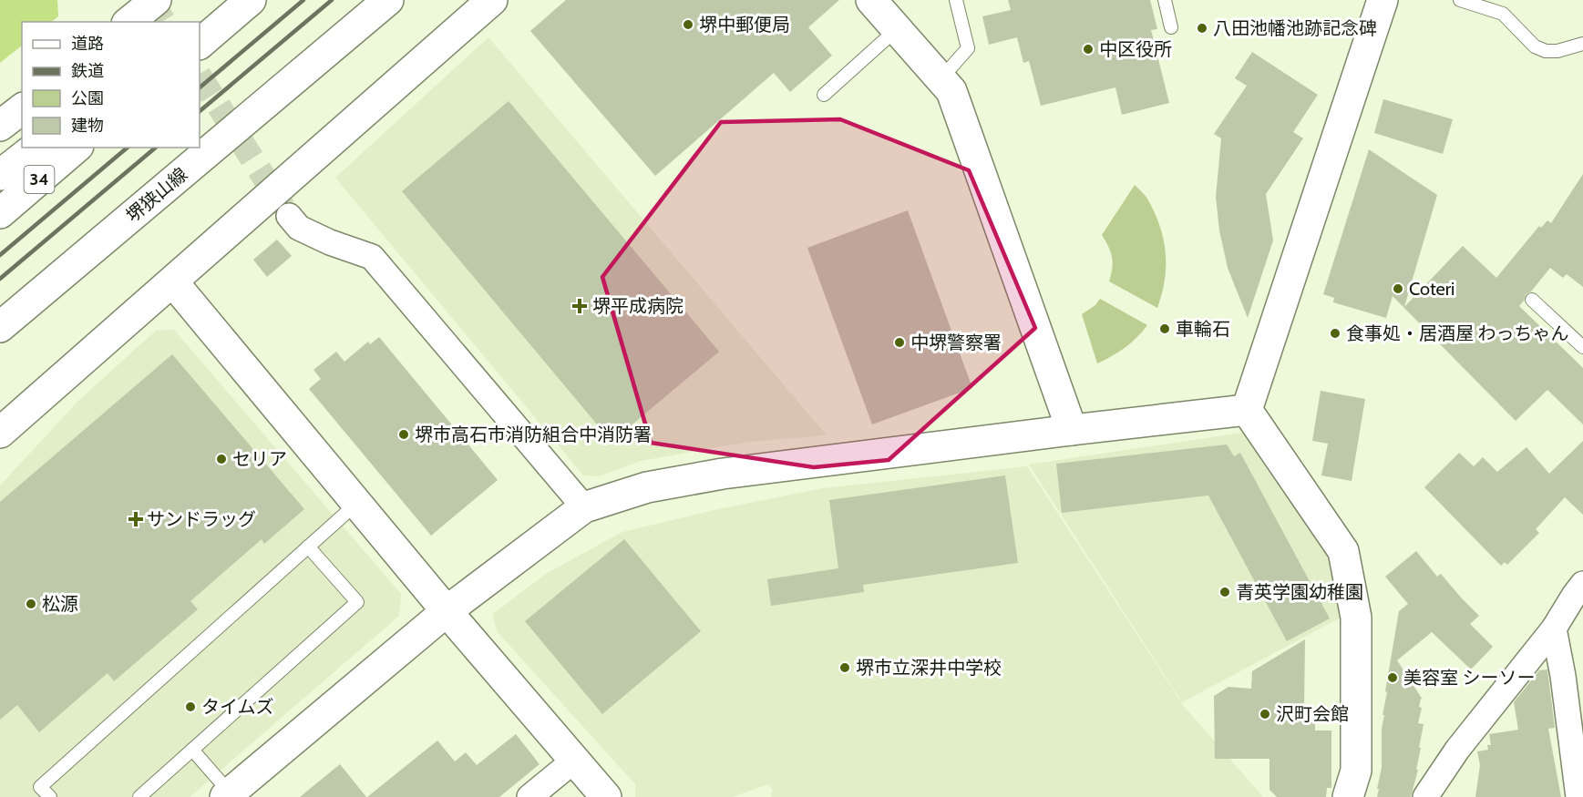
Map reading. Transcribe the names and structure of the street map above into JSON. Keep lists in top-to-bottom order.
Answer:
{
  "streets": {
    "street": ["34", "堺狭山線"]
  },
  "places": {
    "other": [
      "堺中郵便局",
      "八田池幡池跡記念碑",
      "中区役所",
      "Coteri",
      "車輪石",
      "食事処・居酒屋 わっちゃん",
      "中堺警察署",
      "堺市高石市消防組合中消防署",
      "セリア",
      "青英学園幼稚園",
      "松源",
      "堺市立深井中学校",
      "美容室 シーソー",
      "タイムズ",
      "沢町会館"
    ],
    "health": ["堺平成病院", "サンドラッグ"]
  },
  "legend": [
    "道路",
    "鉄道",
    "公園",
    "建物"
  ]
}
